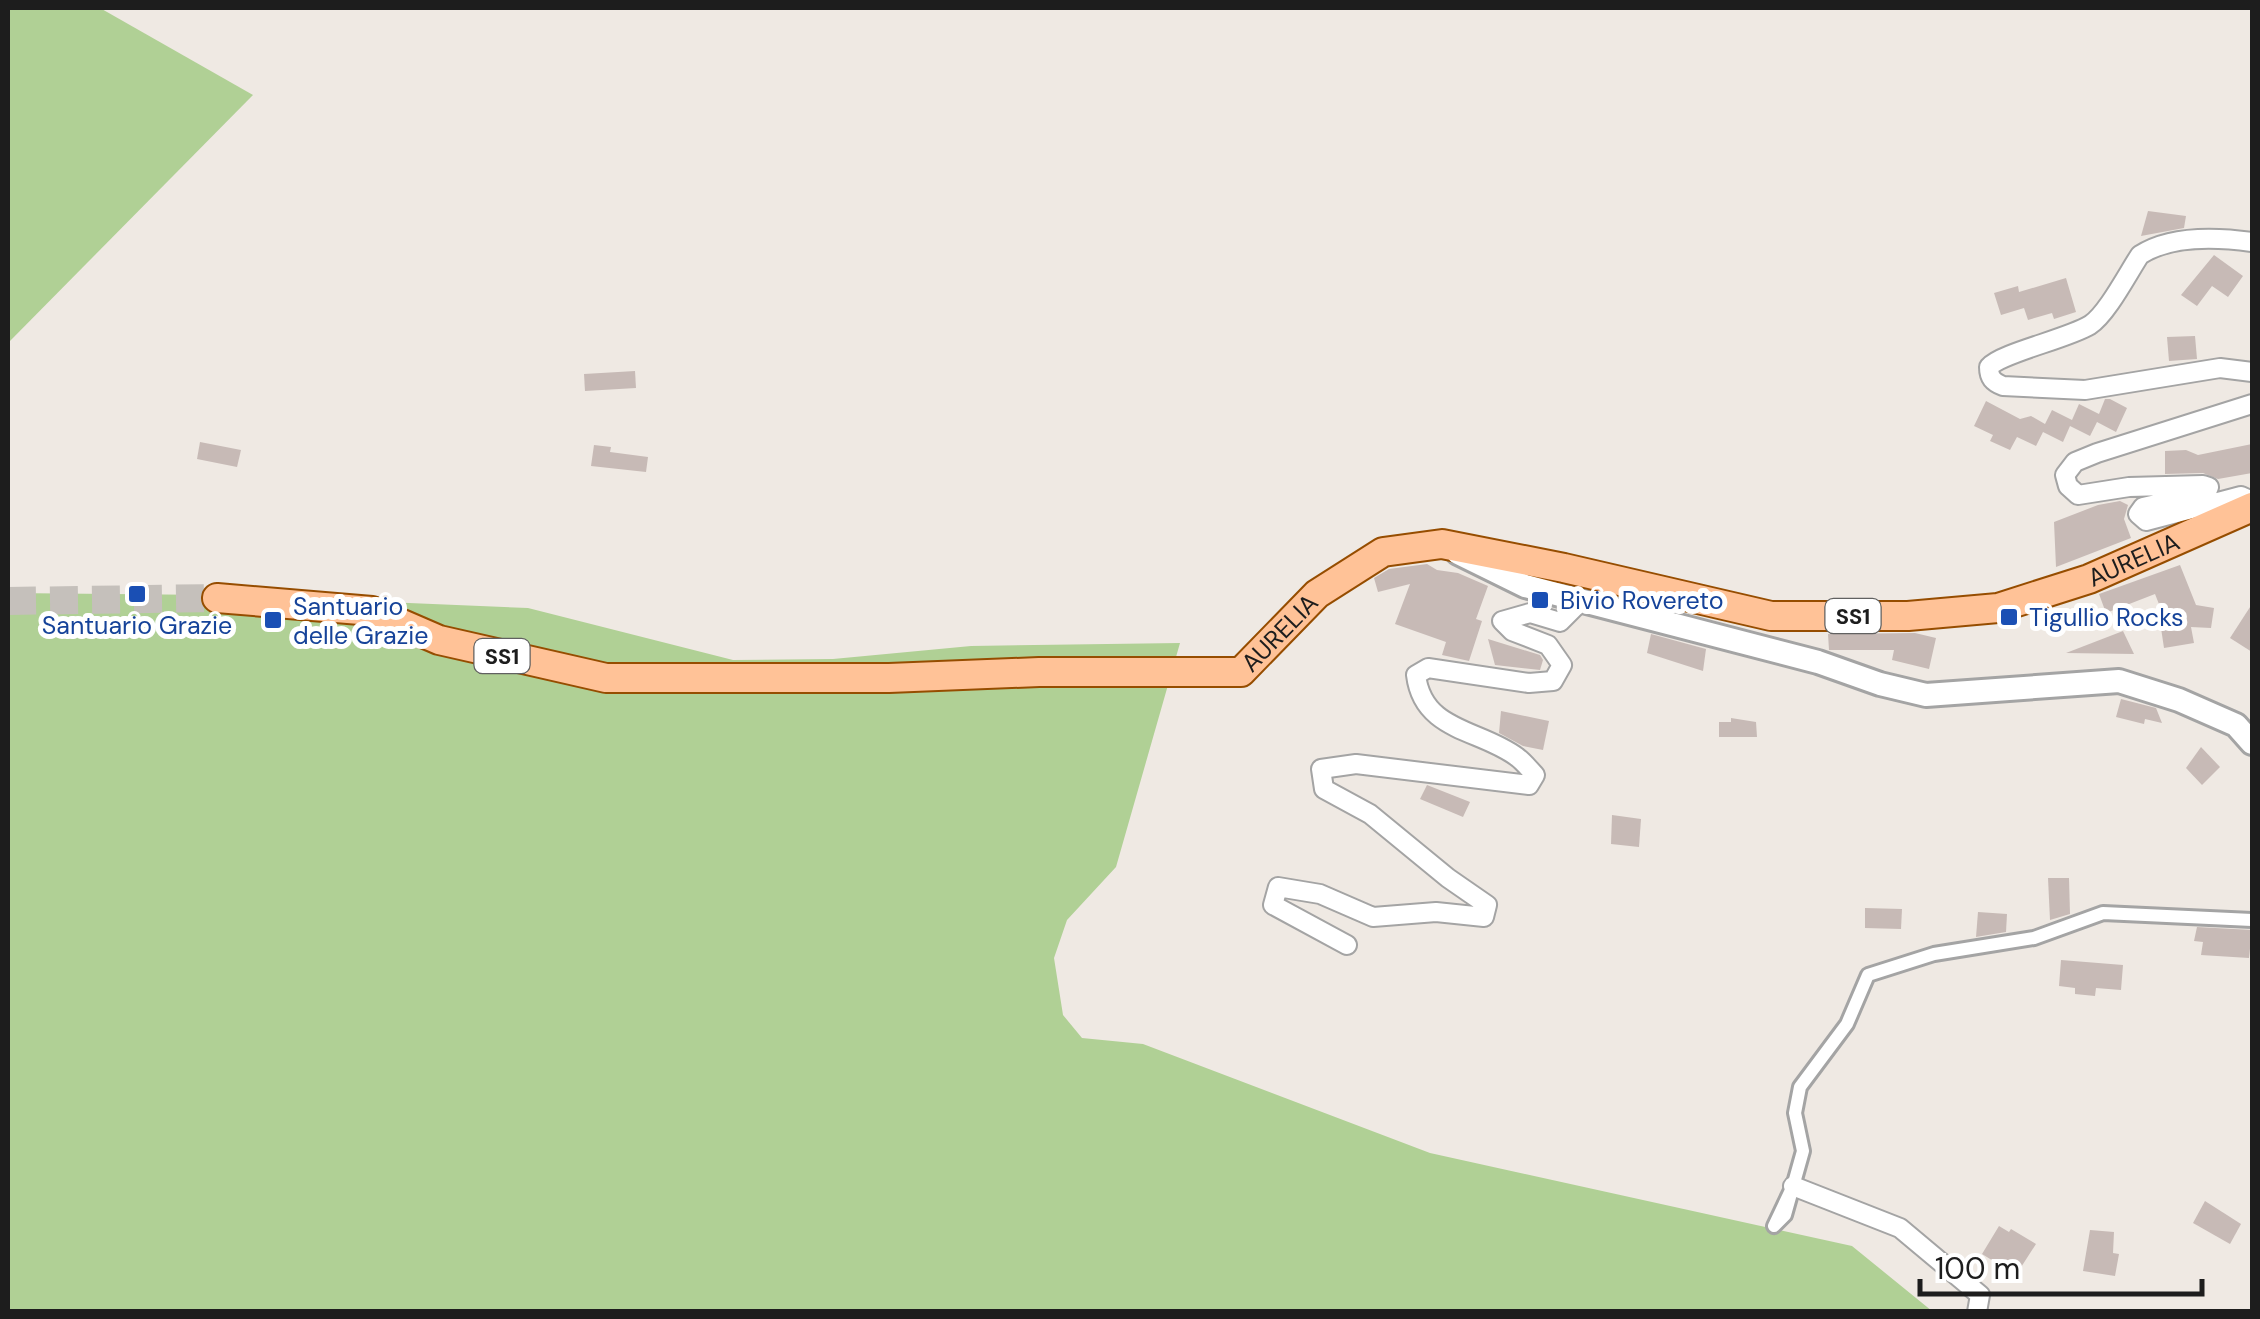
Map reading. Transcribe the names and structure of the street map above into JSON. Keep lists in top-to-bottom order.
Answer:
{
  "streets": {
    "main road": ["AURELIA", "SS1"]
  },
  "places": {
    "transit": [
      "Santuario Grazie",
      "Bivio Rovereto",
      "Tigullio Rocks",
      "Santuario delle Grazie"
    ]
  },
  "scale_bar": "100 m"
}
